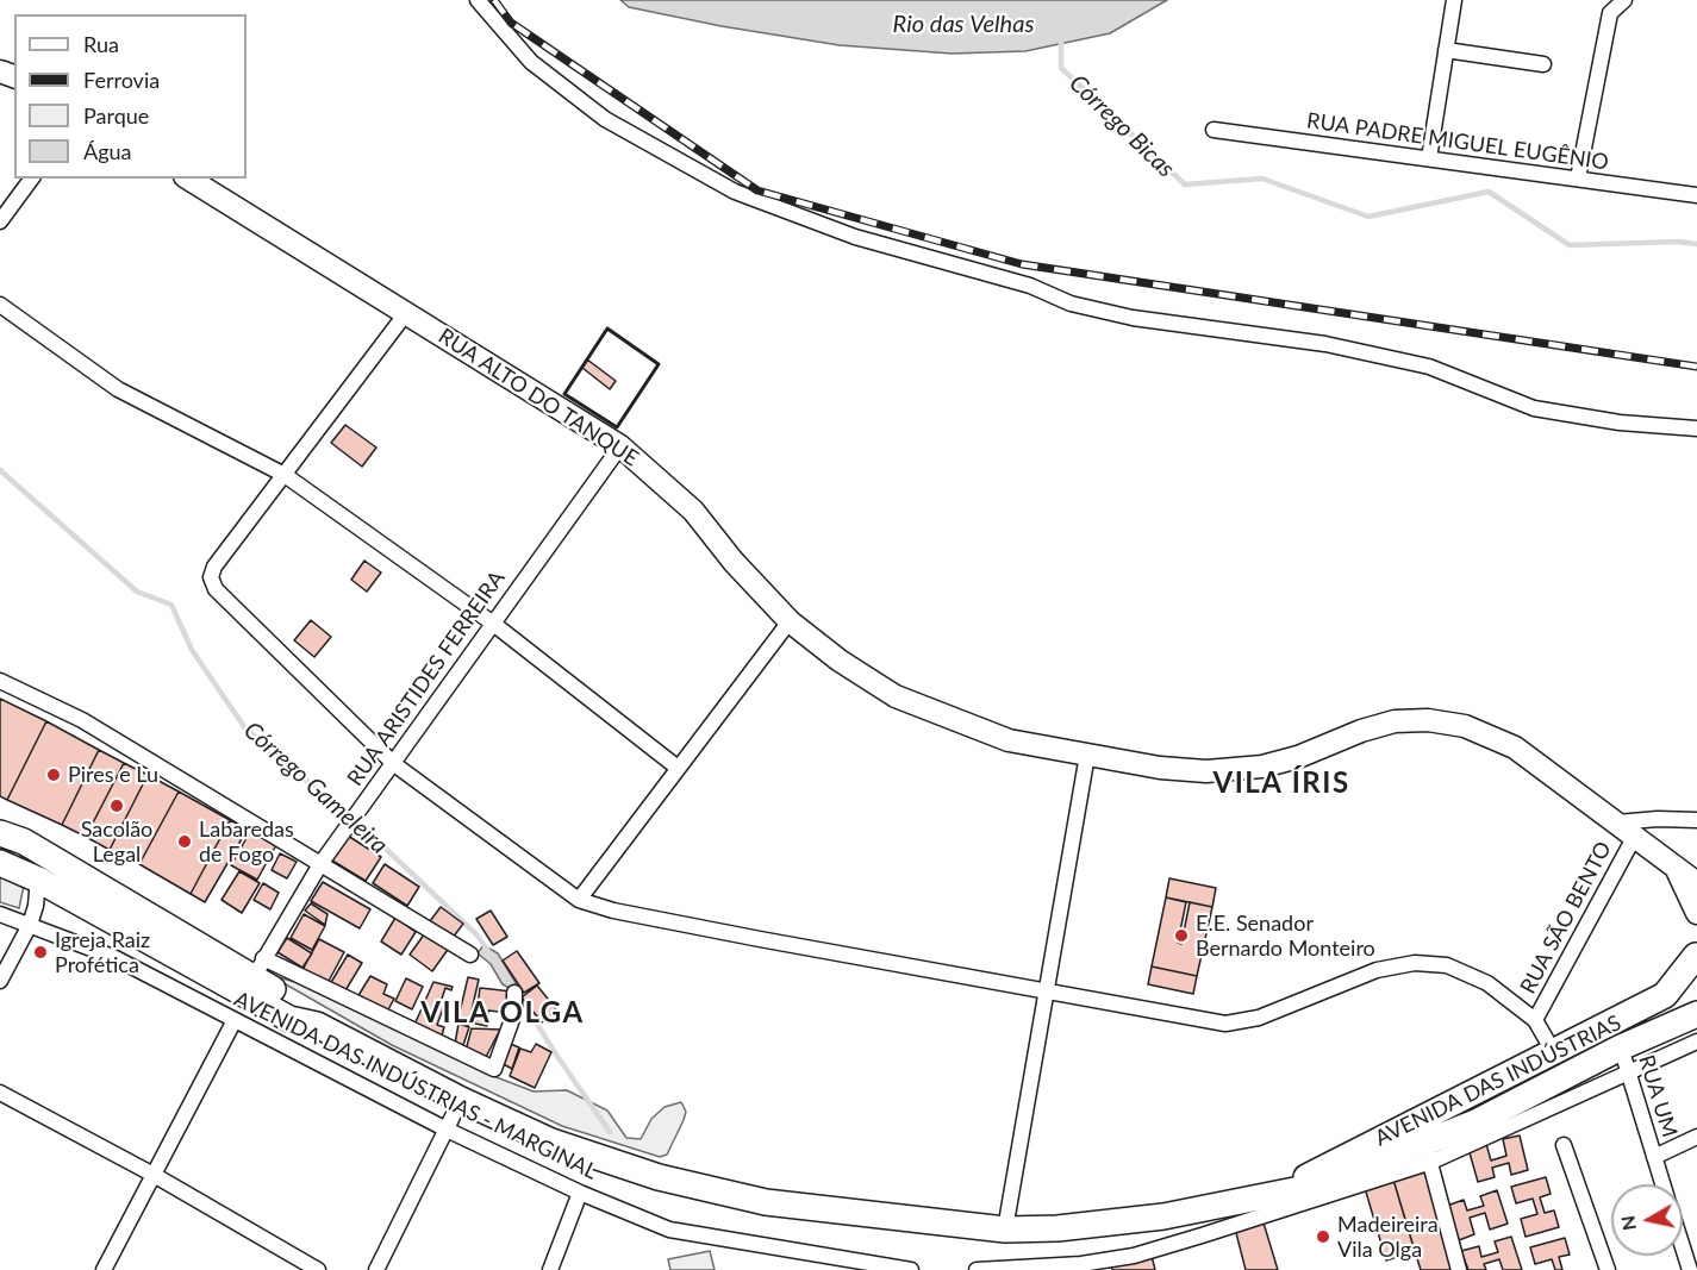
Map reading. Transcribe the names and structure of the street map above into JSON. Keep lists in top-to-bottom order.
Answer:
{
  "streets": {
    "highway": ["AVENIDA DAS INDÚSTRIAS"],
    "main road": ["RUA ALTO DO TANQUE"],
    "street": [
      "RUA PADRE MIGUEL EUGÊNIO",
      "RUA ARISTIDES FERREIRA",
      "RUA SÃO BENTO",
      "AVENIDA DAS INDÚSTRIAS - MARGINAL",
      "RUA UM"
    ]
  },
  "crossings": [
    ["RUA ALTO DO TANQUE", "RUA ARISTIDES FERREIRA"],
    ["RUA ALTO DO TANQUE", "RUA SÃO BENTO"],
    ["RUA ARISTIDES FERREIRA", "AVENIDA DAS INDÚSTRIAS"],
    ["AVENIDA DAS INDÚSTRIAS", "RUA UM"]
  ],
  "districts": ["VILA ÍRIS", "VILA OLGA"],
  "water": ["Rio das Velhas", "Córrego Bicas", "Córrego Gameleira"],
  "places": [
    "Pires e Lu",
    "Sacolão Legal",
    "Labaredas de Fogo",
    "E.E. Senador Bernardo Monteiro",
    "Igreja Raiz Profética",
    "Madeireira Vila Olga"
  ],
  "legend": [
    "Rua",
    "Ferrovia",
    "Parque",
    "Água"
  ],
  "north": "left"
}
